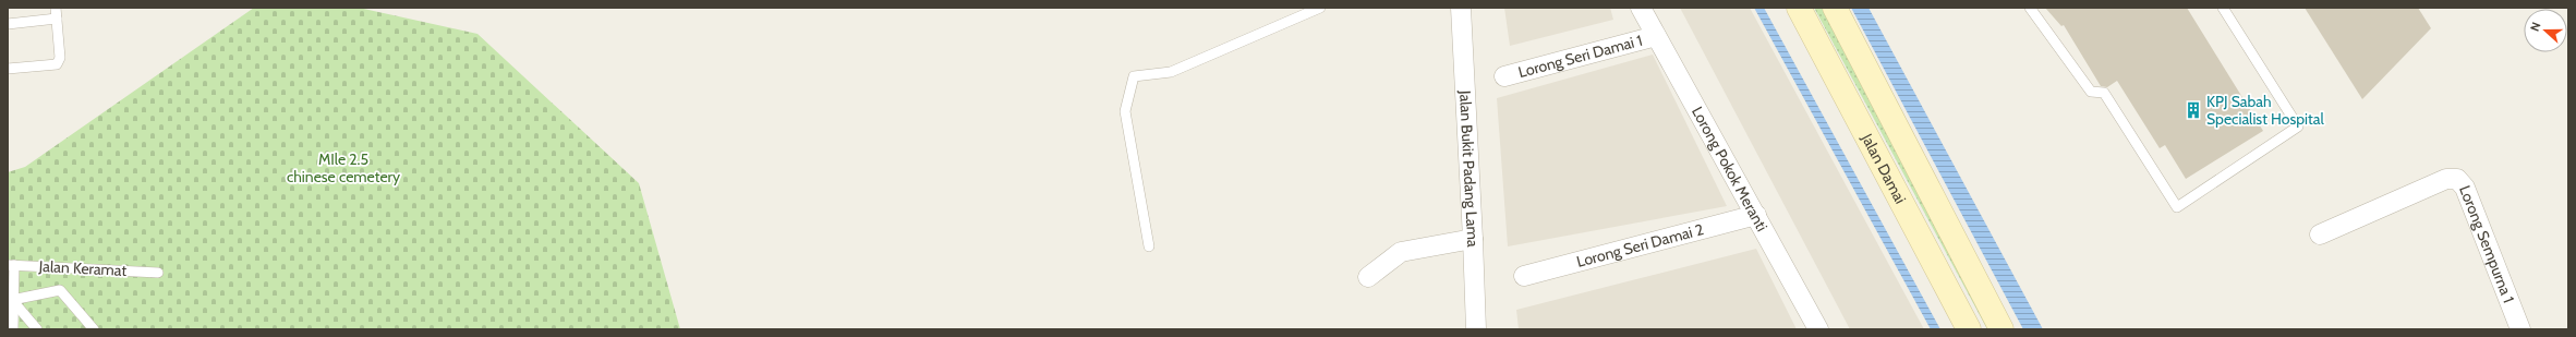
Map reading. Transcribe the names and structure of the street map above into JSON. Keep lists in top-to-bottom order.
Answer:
{
  "streets": {
    "main road": ["Jalan Damai"],
    "street": [
      "Lorong Seri Damai 1",
      "Jalan Bukit Padang Lama",
      "Lorong Pokok Meranti",
      "Lorong Seri Damai 2",
      "Lorong Sempurna 1"
    ],
    "lane": ["Jalan Keramat"]
  },
  "crossings": [
    ["Lorong Seri Damai 1", "Lorong Pokok Meranti"],
    ["Lorong Pokok Meranti", "Lorong Seri Damai 2"]
  ],
  "parks": ["MIle 2.5 chinese cemetery"],
  "places": {
    "building": ["KPJ Sabah Specialist Hospital"]
  },
  "north": "left"
}
